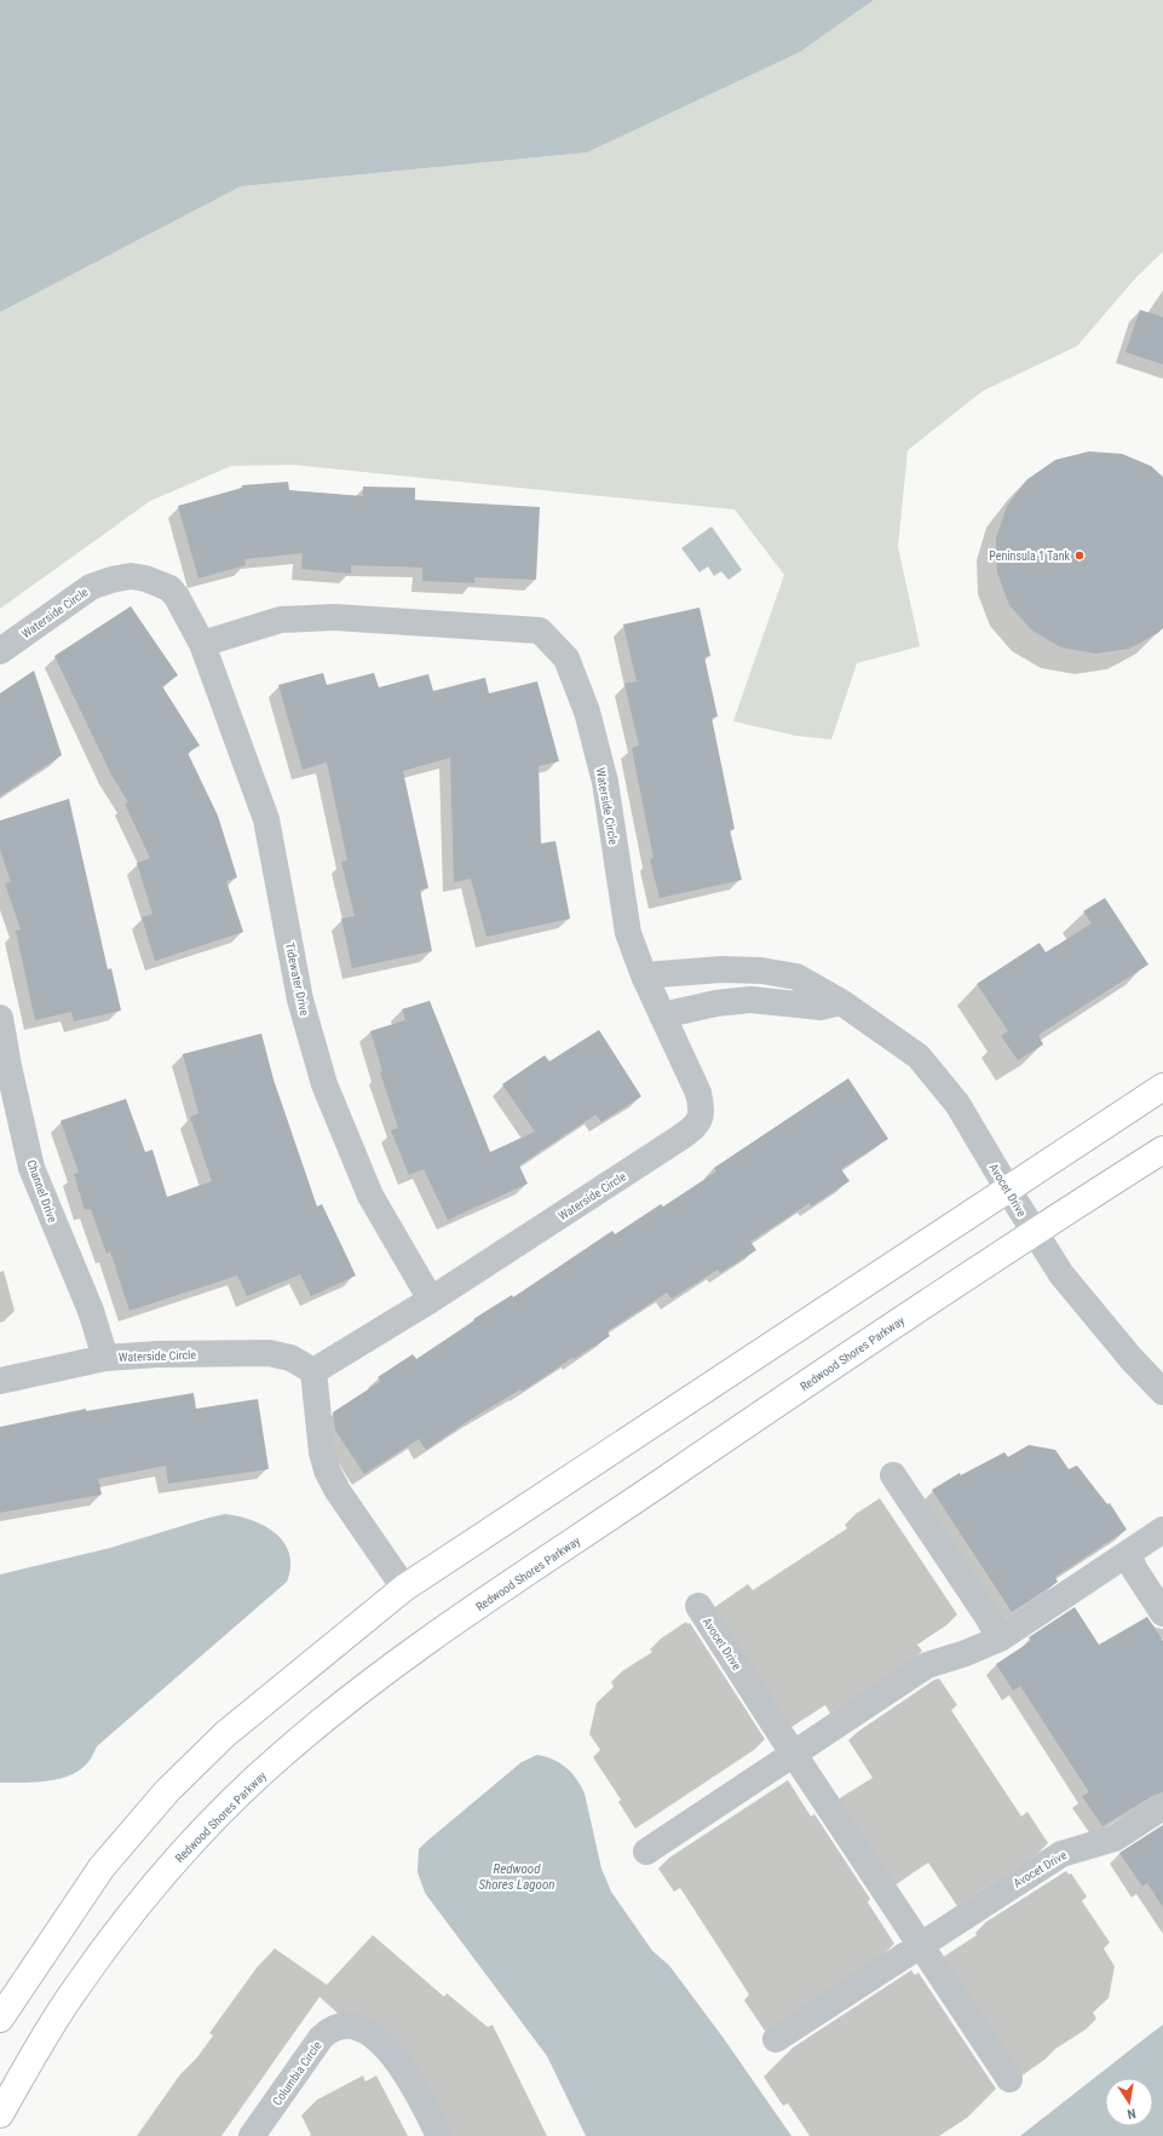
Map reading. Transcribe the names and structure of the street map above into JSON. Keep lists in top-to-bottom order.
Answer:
{
  "streets": {
    "main road": ["Redwood Shores Parkway"],
    "street": [
      "Waterside Circle",
      "Tidewater Drive",
      "Avocet Drive",
      "Channel Drive",
      "Columbia Circle"
    ]
  },
  "crossings": [
    ["Waterside Circle", "Tidewater Drive"],
    ["Waterside Circle", "Avocet Drive"],
    ["Waterside Circle", "Channel Drive"],
    ["Avocet Drive", "Redwood Shores Parkway"]
  ],
  "water": ["Redwood Shores Lagoon"],
  "places": ["Peninsula 1 Tank"],
  "north": "bottom"
}
